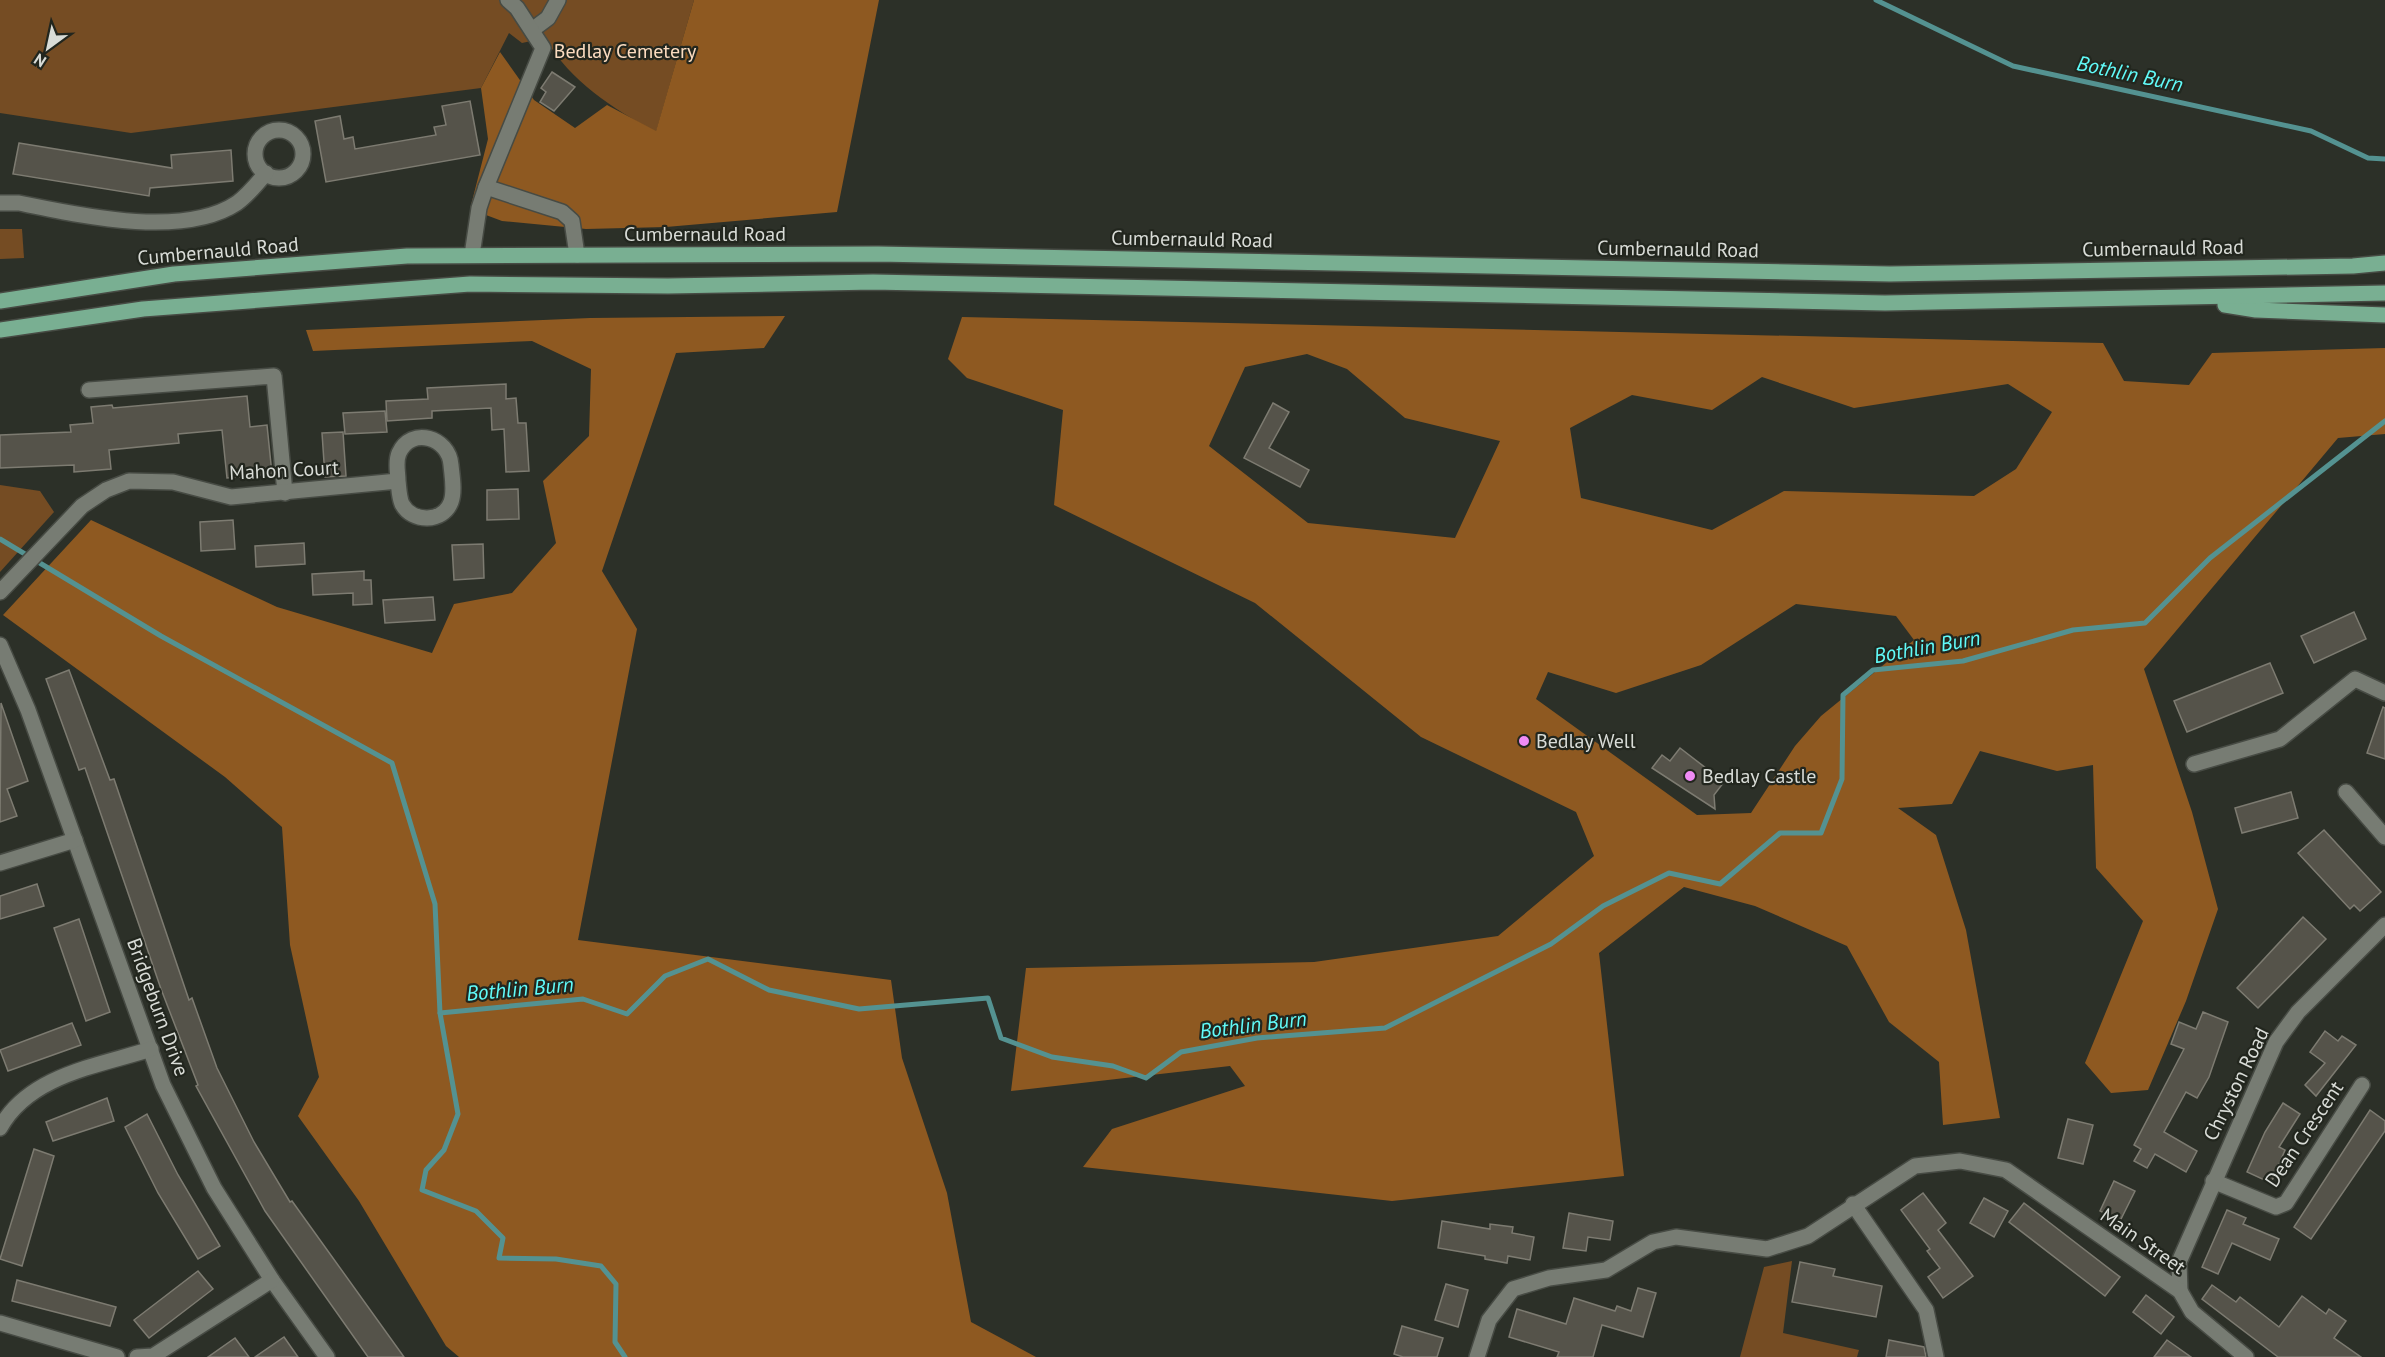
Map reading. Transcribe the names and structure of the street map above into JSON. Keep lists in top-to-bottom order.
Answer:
{
  "streets": {
    "main road": ["Cumbernauld Road"],
    "street": [
      "Mahon Court",
      "Bridgeburn Drive",
      "Chryston Road",
      "Dean Crescent",
      "Main Street"
    ]
  },
  "crossings": [
    ["Chryston Road", "Dean Crescent"],
    ["Chryston Road", "Main Street"]
  ],
  "water": ["Bothlin Burn"],
  "parks": ["Bedlay Cemetery"],
  "places": ["Bedlay Well", "Bedlay Castle"],
  "north": "bottom left"
}
